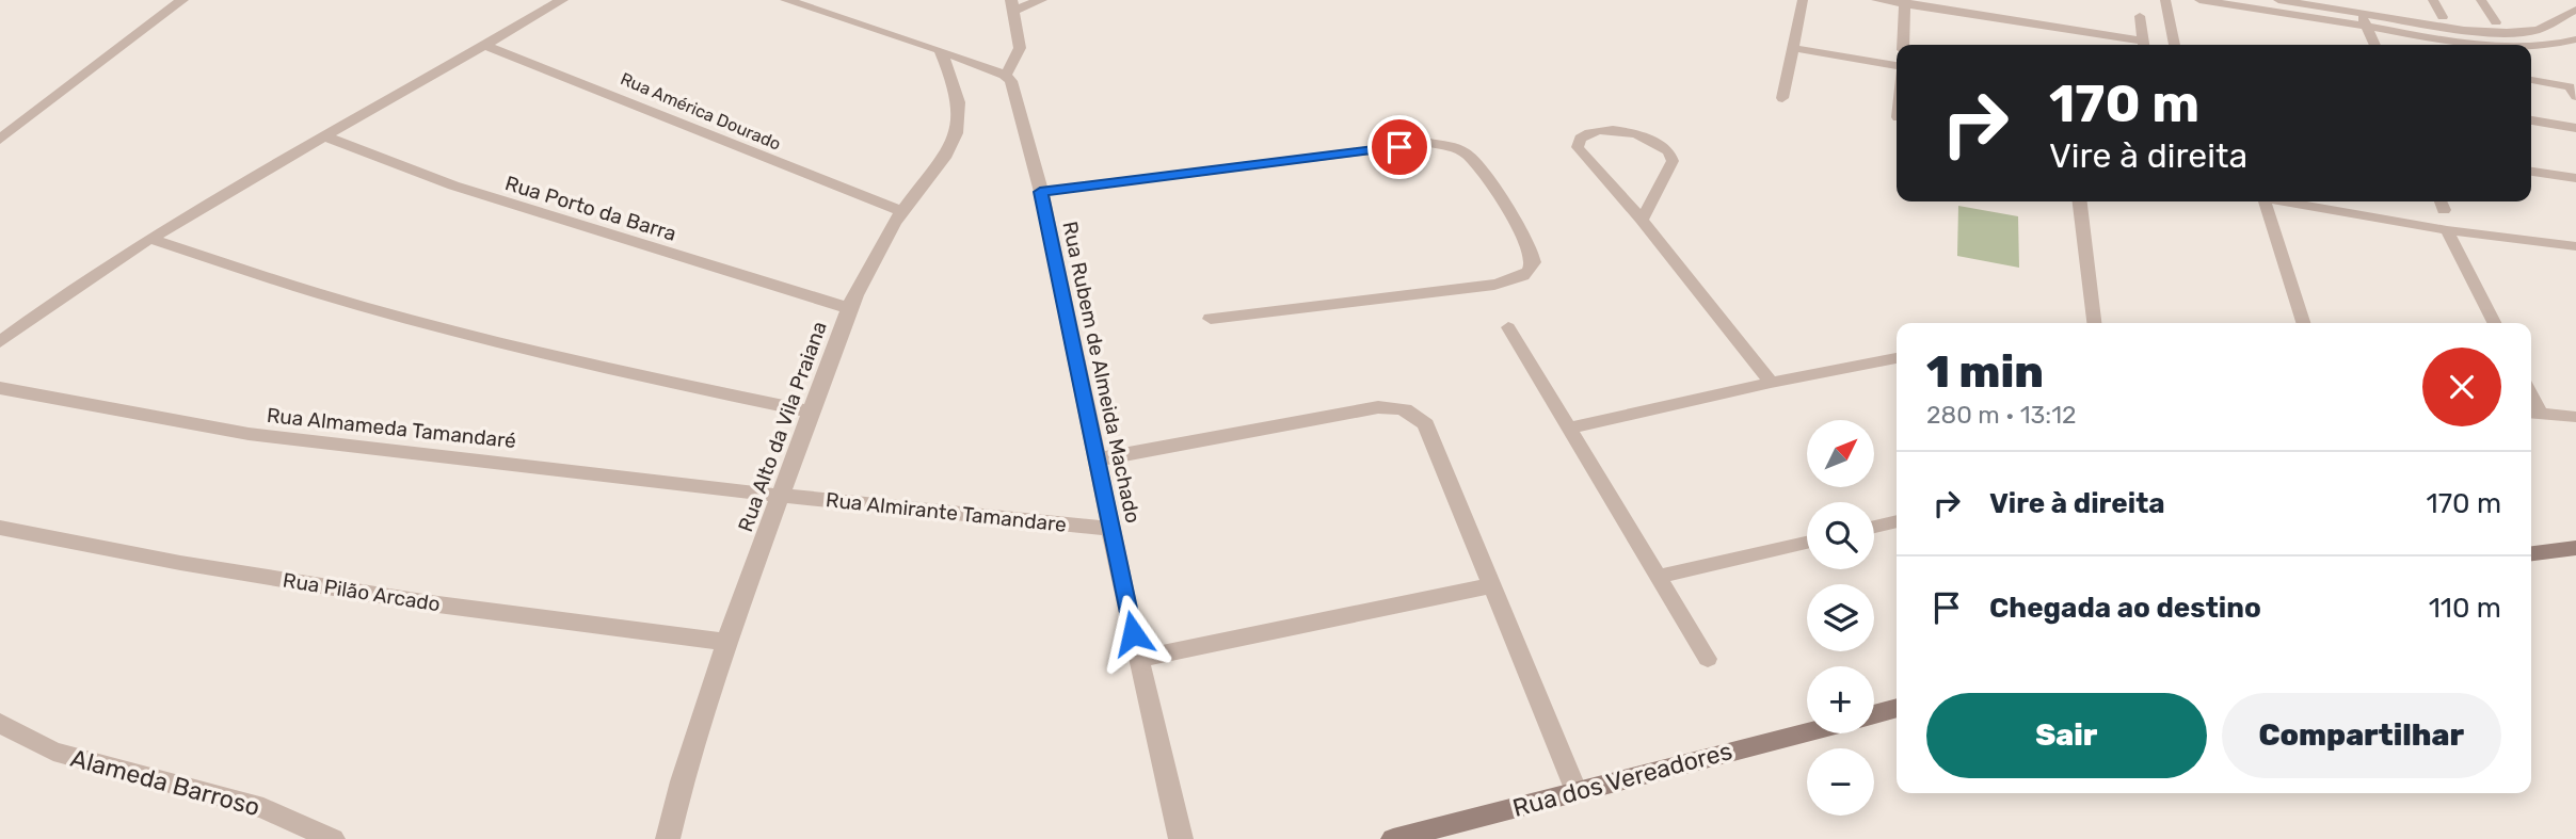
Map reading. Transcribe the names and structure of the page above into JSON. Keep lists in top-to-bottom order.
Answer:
{
  "streets": {
    "street": [
      "Rua América Dourado",
      "Rua Porto da Barra",
      "Rua Rubem de Almeida Machado",
      "Rua Alto da Vila Praiana",
      "Rua Almameda Tamandaré",
      "Rua Almirante Tamandare",
      "Rua Pilão Arcado",
      "Rua dos Vereadores",
      "Alameda Barroso"
    ]
  },
  "crossings": [
    ["Rua América Dourado", "Rua Alto da Vila Praiana"],
    ["Rua Porto da Barra", "Rua Alto da Vila Praiana"],
    ["Rua Rubem de Almeida Machado", "Rua Almirante Tamandare"],
    ["Rua Alto da Vila Praiana", "Rua Almameda Tamandaré"],
    ["Rua Alto da Vila Praiana", "Rua Almirante Tamandare"],
    ["Rua Alto da Vila Praiana", "Rua Pilão Arcado"],
    ["Rua Almameda Tamandaré", "Rua Almirante Tamandare"]
  ],
  "north": "top right",
  "page": {
    "turn": ["170 m", "Vire à direita"],
    "heading": ["1 min", "280 m · 13:12"],
    "map_buttons": ["+", "−"],
    "list": [
      {
        "name": "Vire à direita",
        "value": "170 m"
      },
      {
        "name": "Chegada ao destino",
        "value": "110 m"
      }
    ],
    "buttons": ["Sair", "Compartilhar"]
  }
}
